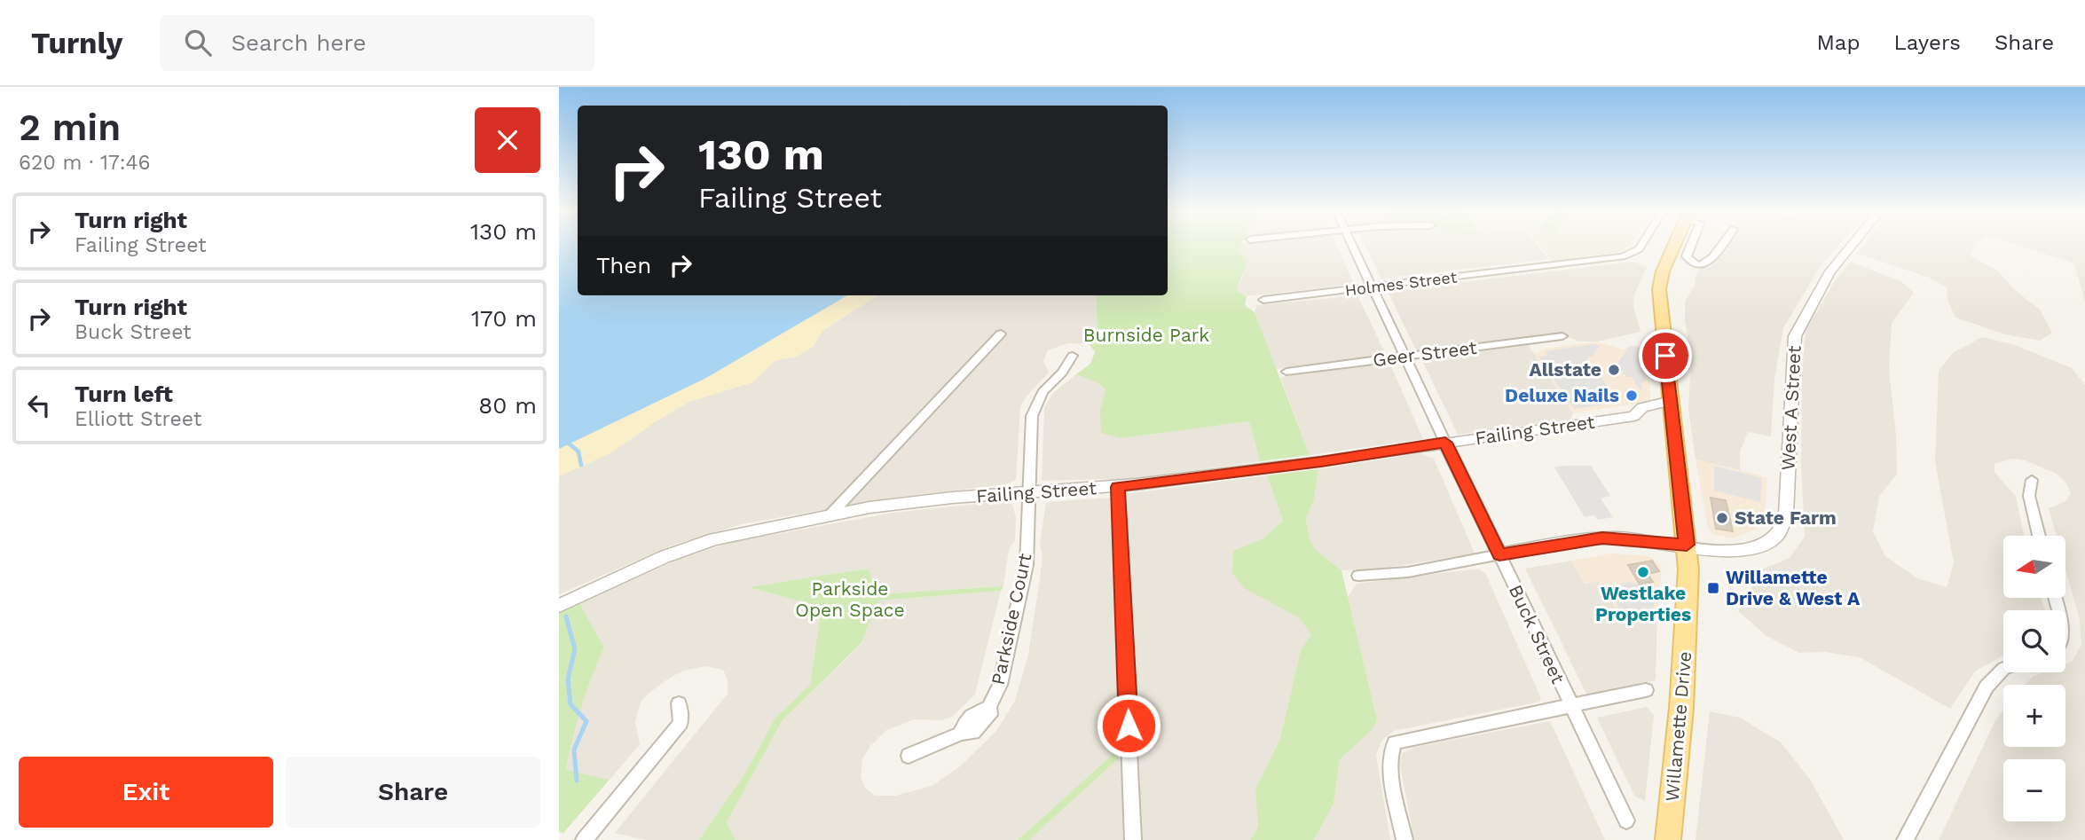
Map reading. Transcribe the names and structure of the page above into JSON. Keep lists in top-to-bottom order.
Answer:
{
  "streets": {
    "main road": ["Willamette Drive"],
    "street": [
      "Holmes Street",
      "Geer Street",
      "West A Street",
      "Failing Street",
      "Parkside Court",
      "Buck Street"
    ]
  },
  "crossings": [
    ["Holmes Street", "Buck Street"],
    ["Geer Street", "Buck Street"],
    ["West A Street", "Willamette Drive"],
    ["Failing Street", "Parkside Court"],
    ["Failing Street", "Buck Street"],
    ["Failing Street", "Willamette Drive"]
  ],
  "parks": ["Burnside Park", "Parkside Open Space"],
  "places": {
    "other": [
      "Allstate",
      "Deluxe Nails",
      "State Farm",
      "Westlake Properties"
    ],
    "transit": ["Willamette Drive & West A"]
  },
  "north": "left",
  "page": {
    "header": "Turnly",
    "search": "Search here",
    "nav": ["Map", "Layers", "Share"],
    "heading": ["2 min", "620 m · 17:46"],
    "turn": ["130 m", "Failing Street"],
    "list": [
      {
        "name": "Turn right",
        "note": "Failing Street",
        "value": "130 m"
      },
      {
        "name": "Turn right",
        "note": "Buck Street",
        "value": "170 m"
      },
      {
        "name": "Turn left",
        "note": "Elliott Street",
        "value": "80 m"
      }
    ],
    "then": "Then",
    "map_buttons": ["+", "−"],
    "buttons": ["Exit", "Share"]
  }
}
